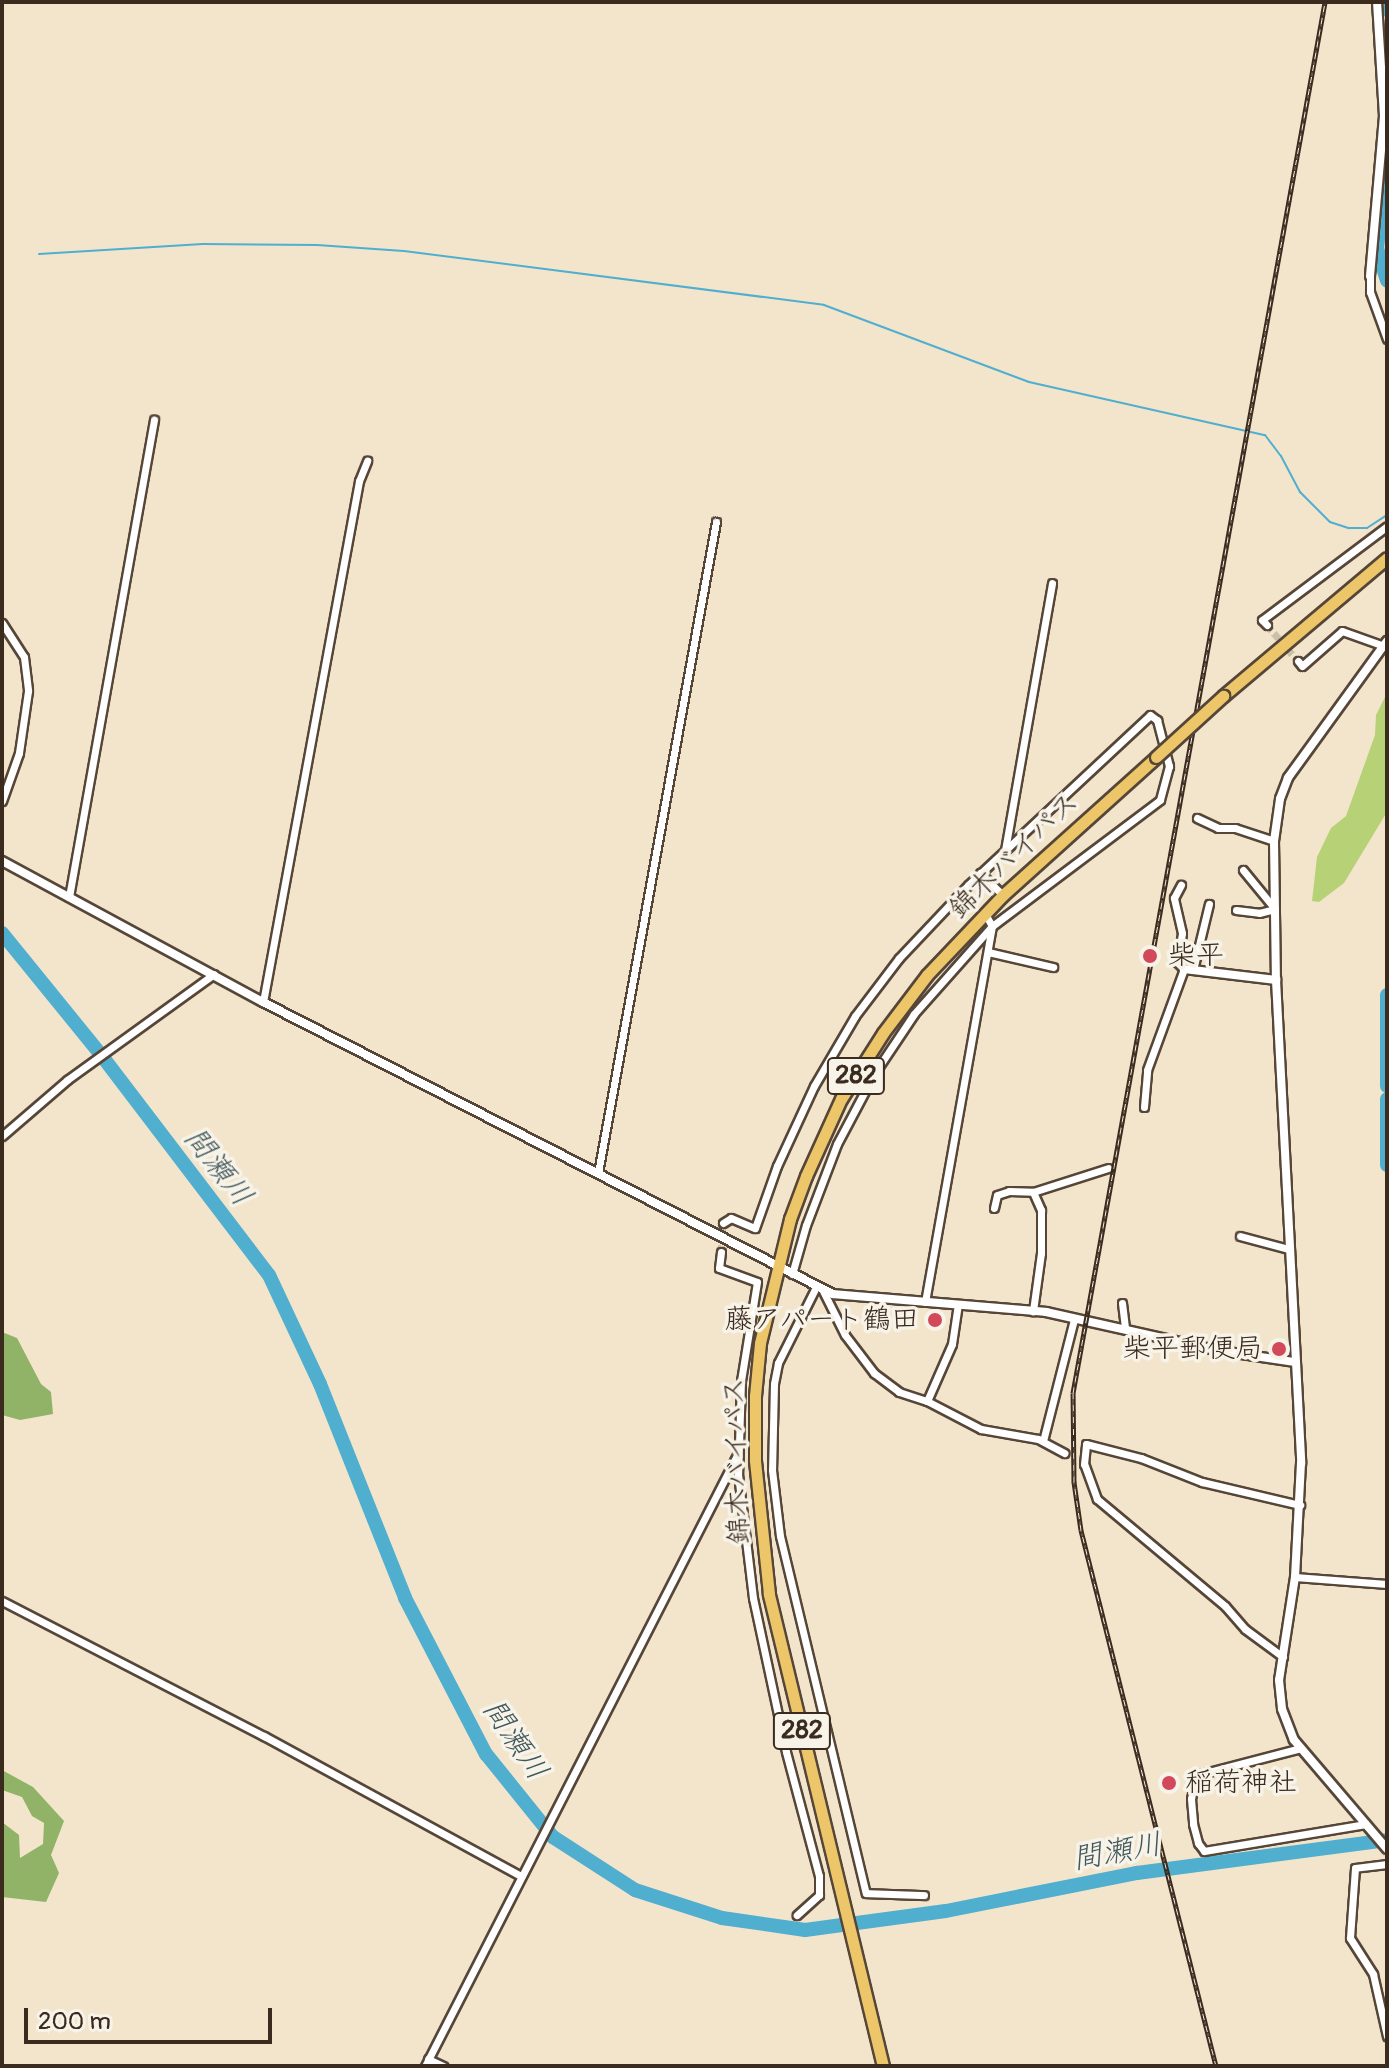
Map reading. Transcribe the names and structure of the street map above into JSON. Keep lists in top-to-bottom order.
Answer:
{
  "streets": {
    "highway": ["錦木バイパス", "282"]
  },
  "water": ["間瀬川"],
  "places": [
    "柴平",
    "藤アパート鶴田",
    "柴平郵便局",
    "稲荷神社"
  ],
  "scale_bar": "200 m"
}
